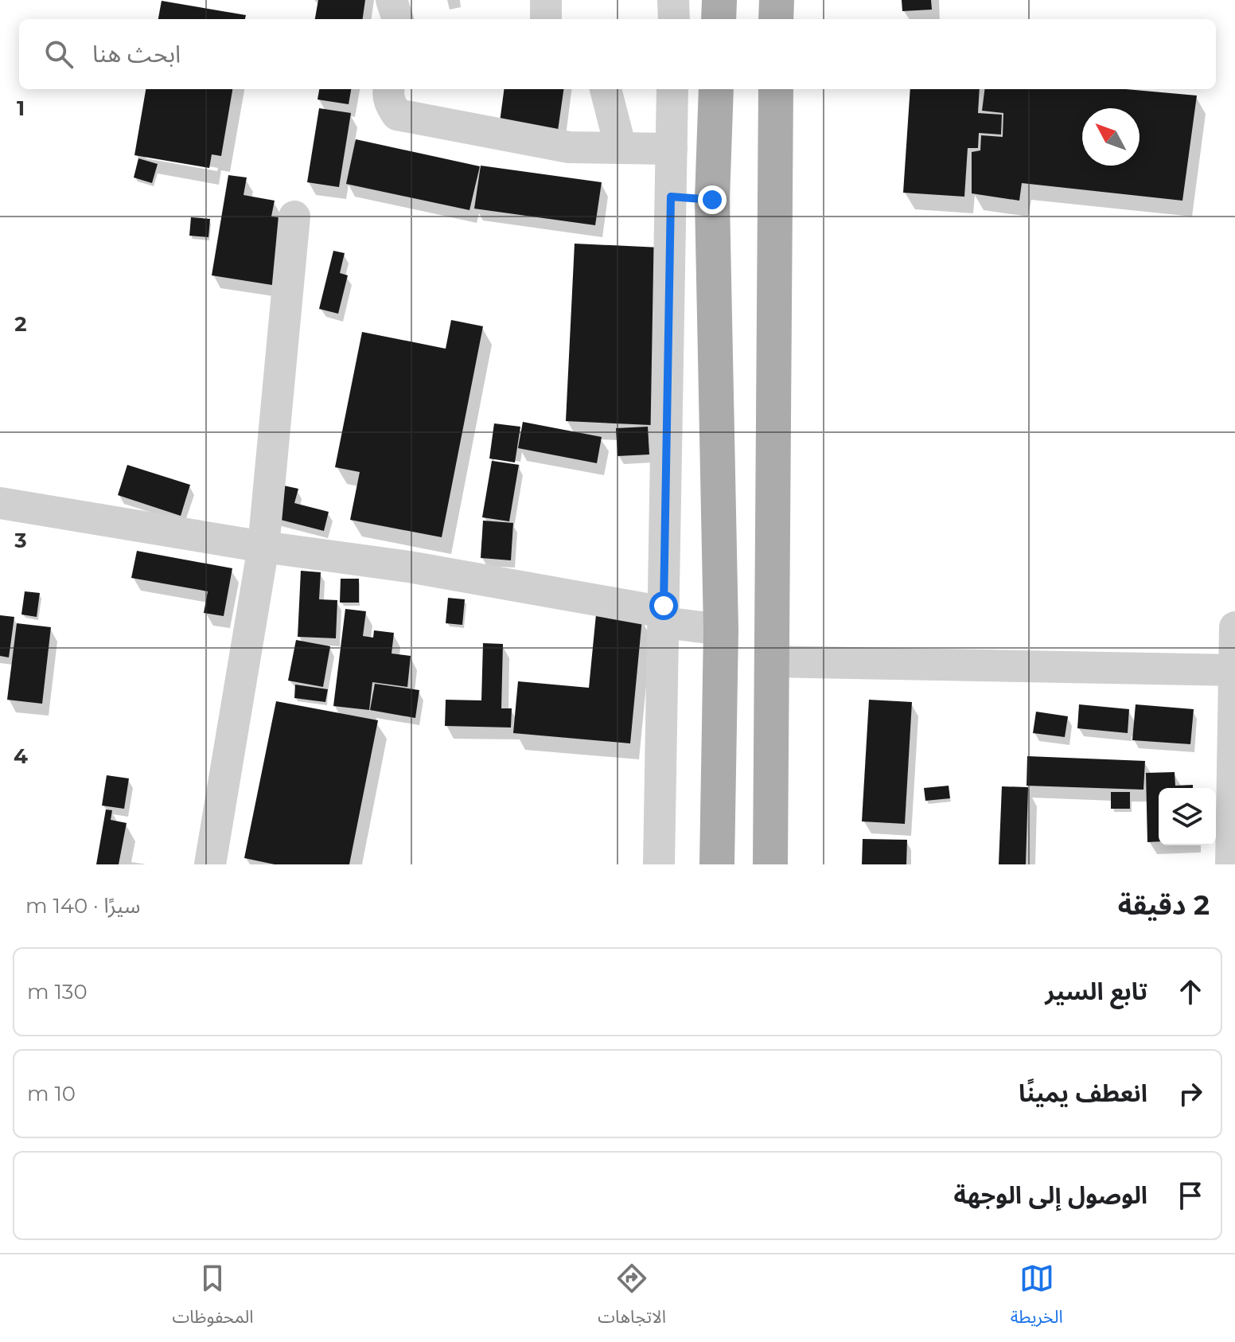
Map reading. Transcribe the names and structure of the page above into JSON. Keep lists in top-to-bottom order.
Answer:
{
  "north": "top left",
  "page": {
    "search": "ابحث هنا",
    "heading": ["2 دقيقة", "سيرًا · 140 m"],
    "list": [
      ["تابع السير", "130 m"],
      ["انعطف يمينًا", "10 m"],
      "الوصول إلى الوجهة"
    ],
    "nav": ["الخريطة", "الاتجاهات", "المحفوظات"]
  },
  "grid": {
    "rows": [
      "1",
      "2",
      "3",
      "4"
    ]
  }
}
